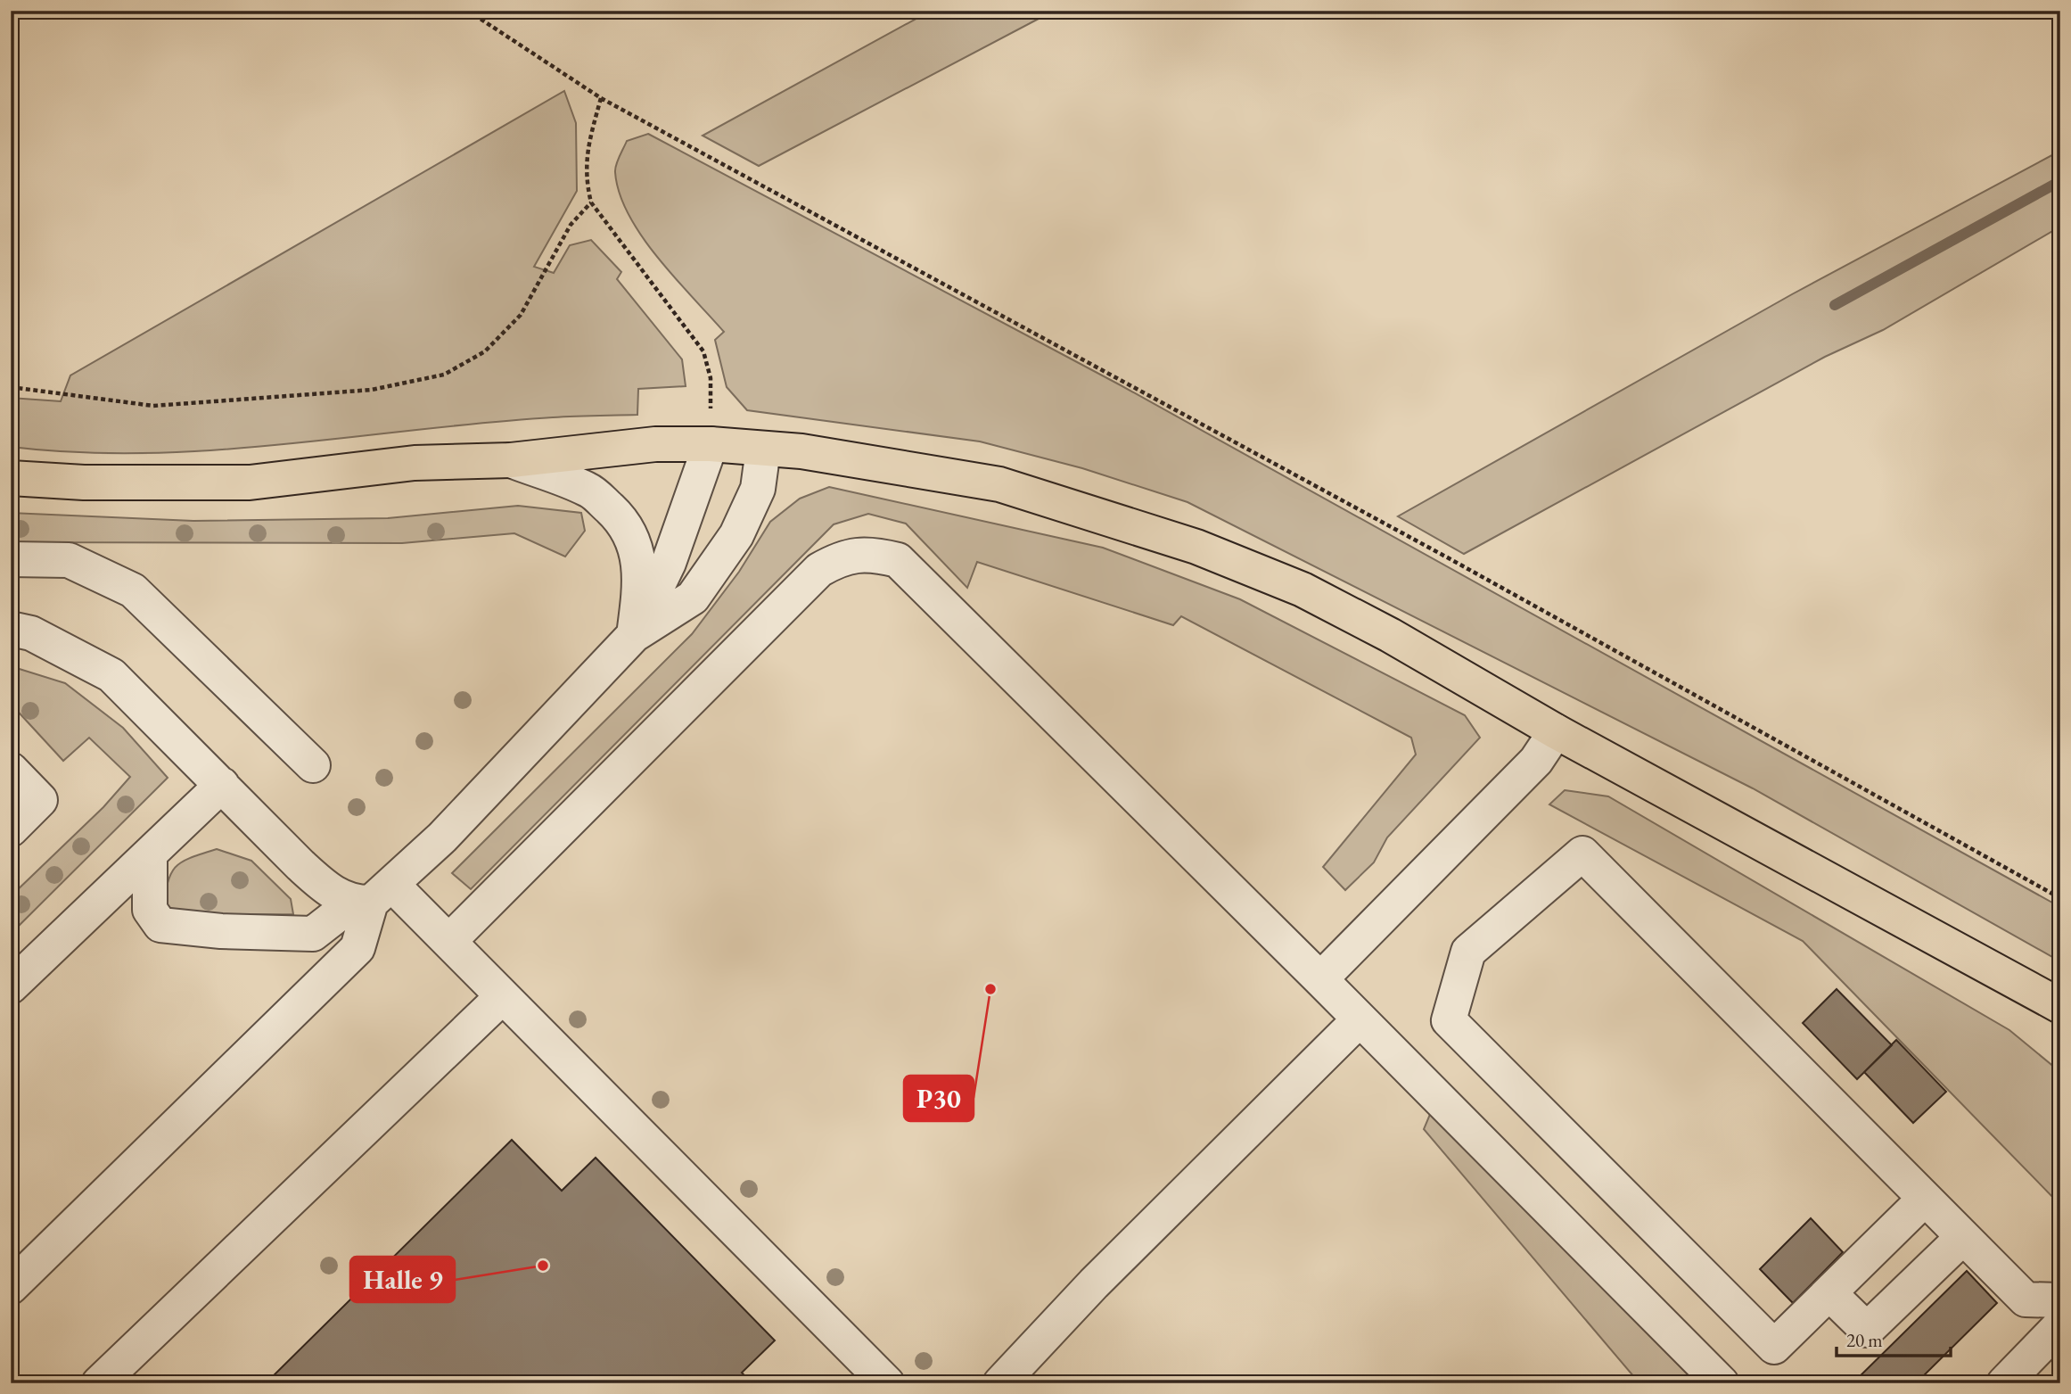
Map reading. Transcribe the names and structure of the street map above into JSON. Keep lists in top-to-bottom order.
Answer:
{
  "places": ["P30", "Halle 9"],
  "scale_bar": "20 m"
}
